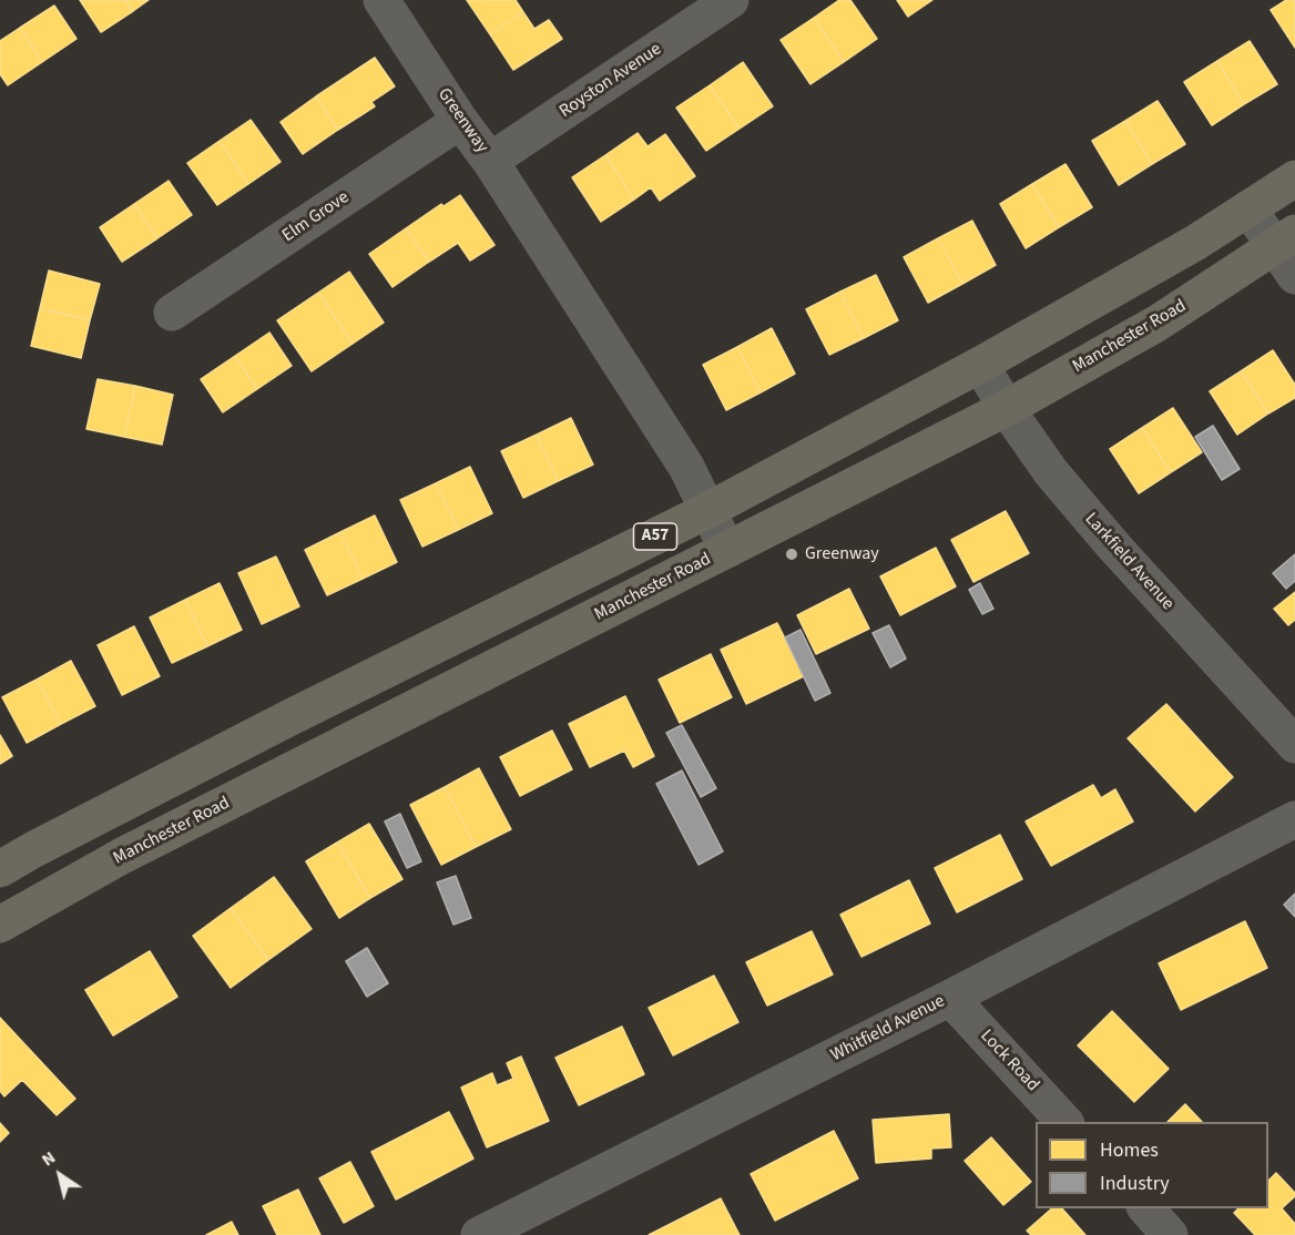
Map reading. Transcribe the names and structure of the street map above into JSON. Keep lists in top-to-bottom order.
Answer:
{
  "streets": {
    "main road": ["Manchester Road", "A57"],
    "street": [
      "Royston Avenue",
      "Greenway",
      "Elm Grove",
      "Larkfield Avenue",
      "Whitfield Avenue",
      "Lock Road"
    ]
  },
  "crossings": [
    ["Royston Avenue", "Greenway"],
    ["Greenway", "Elm Grove"],
    ["Greenway", "Manchester Road"],
    ["Greenway", "A57"],
    ["Manchester Road", "Larkfield Avenue"],
    ["A57", "Larkfield Avenue"],
    ["Whitfield Avenue", "Lock Road"]
  ],
  "places": ["Greenway"],
  "legend": ["Homes", "Industry"],
  "north": "top left"
}
